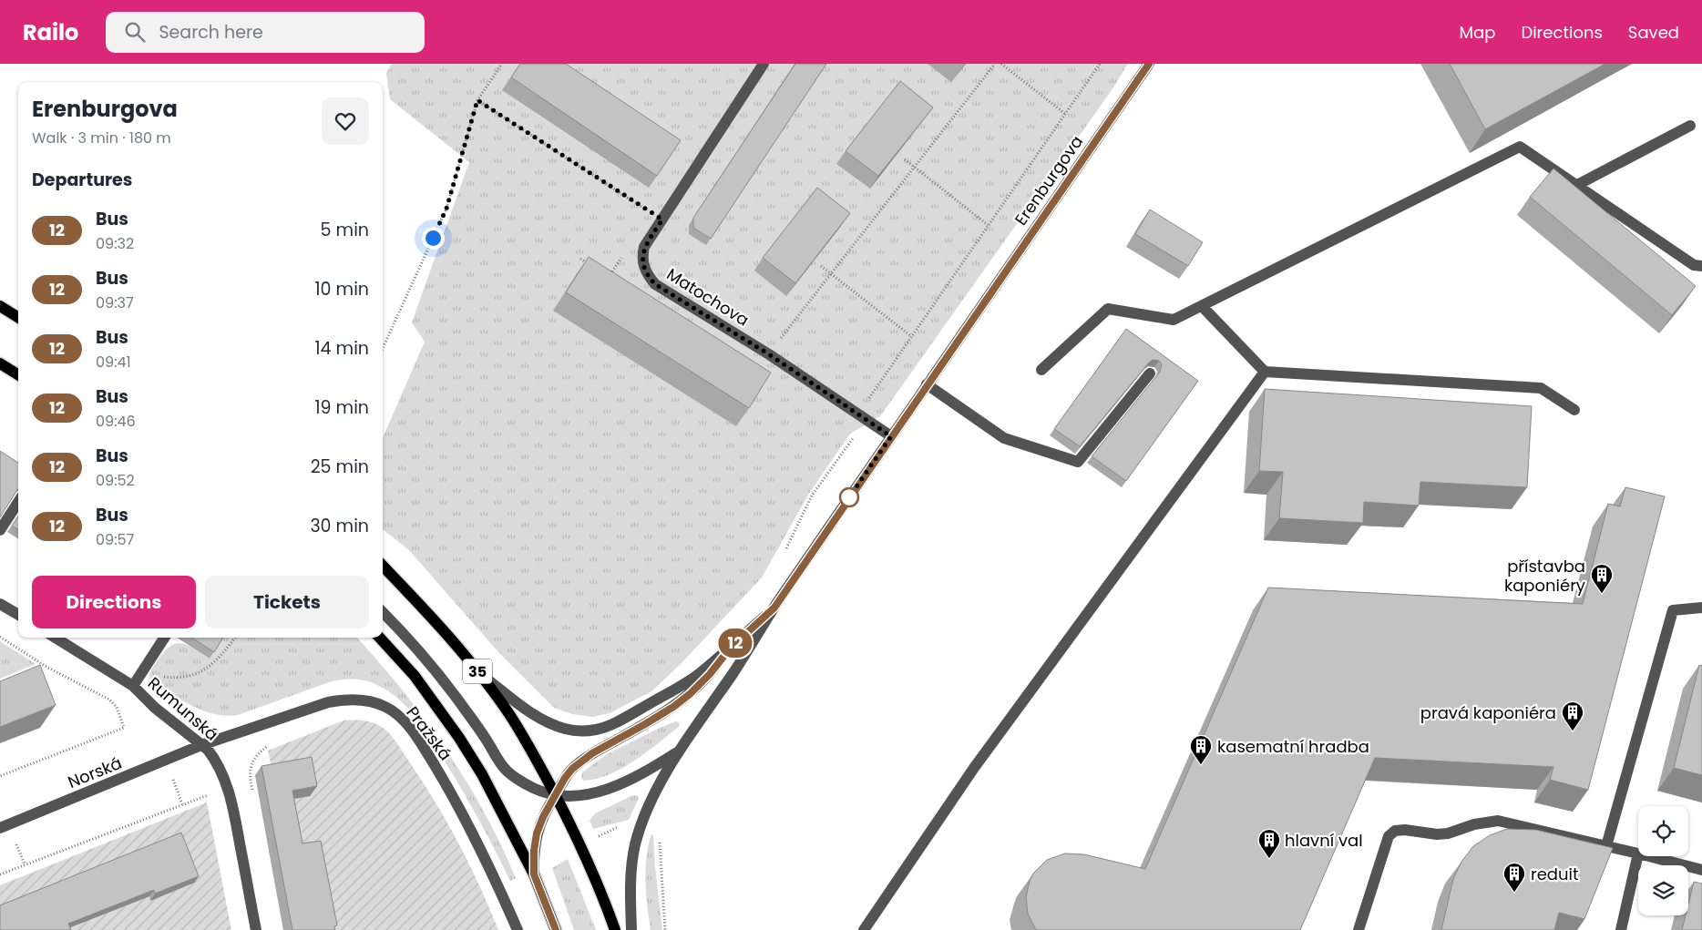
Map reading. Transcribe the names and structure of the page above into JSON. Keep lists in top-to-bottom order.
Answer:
{
  "streets": {
    "main road": ["35", "Pražská"],
    "street": [
      "Erenburgova",
      "Matochova",
      "Rumunská",
      "Norská"
    ]
  },
  "crossings": [
    ["Erenburgova", "Matochova"],
    ["Erenburgova", "35"],
    ["Erenburgova", "Pražská"],
    ["Rumunská", "Pražská"],
    ["Rumunská", "Norská"],
    ["Pražská", "Norská"]
  ],
  "places": {
    "building": [
      "přístavba kaponiéry",
      "pravá kaponiéra",
      "kasematní hradba",
      "hlavní val",
      "reduit"
    ]
  },
  "lines": ["bus line 12"],
  "page": {
    "header": "Railo",
    "search": "Search here",
    "nav": ["Map", "Directions", "Saved"],
    "on_map": "12",
    "heading": [
      ["Erenburgova", "Walk · 3 min · 180 m"],
      "Departures"
    ],
    "list": [
      {
        "mark": "12",
        "name": "Bus",
        "note": "09:32",
        "value": "5 min"
      },
      {
        "mark": "12",
        "name": "Bus",
        "note": "09:37",
        "value": "10 min"
      },
      {
        "mark": "12",
        "name": "Bus",
        "note": "09:41",
        "value": "14 min"
      },
      {
        "mark": "12",
        "name": "Bus",
        "note": "09:46",
        "value": "19 min"
      },
      {
        "mark": "12",
        "name": "Bus",
        "note": "09:52",
        "value": "25 min"
      },
      {
        "mark": "12",
        "name": "Bus",
        "note": "09:57",
        "value": "30 min"
      }
    ],
    "buttons": ["Directions", "Tickets"]
  }
}
